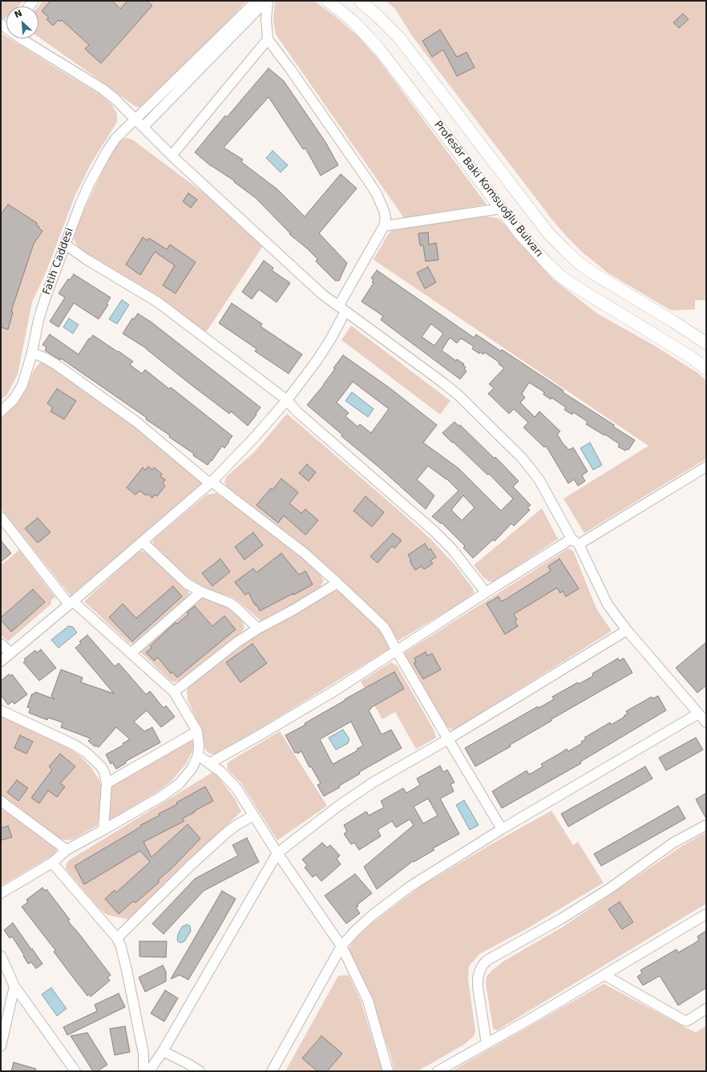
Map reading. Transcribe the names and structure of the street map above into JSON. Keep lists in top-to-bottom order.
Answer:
{
  "streets": {
    "main road": ["Profesör Baki Komsuoğlu Bulvarı"],
    "street": ["Fatih Caddesi"]
  },
  "north": "top left"
}
